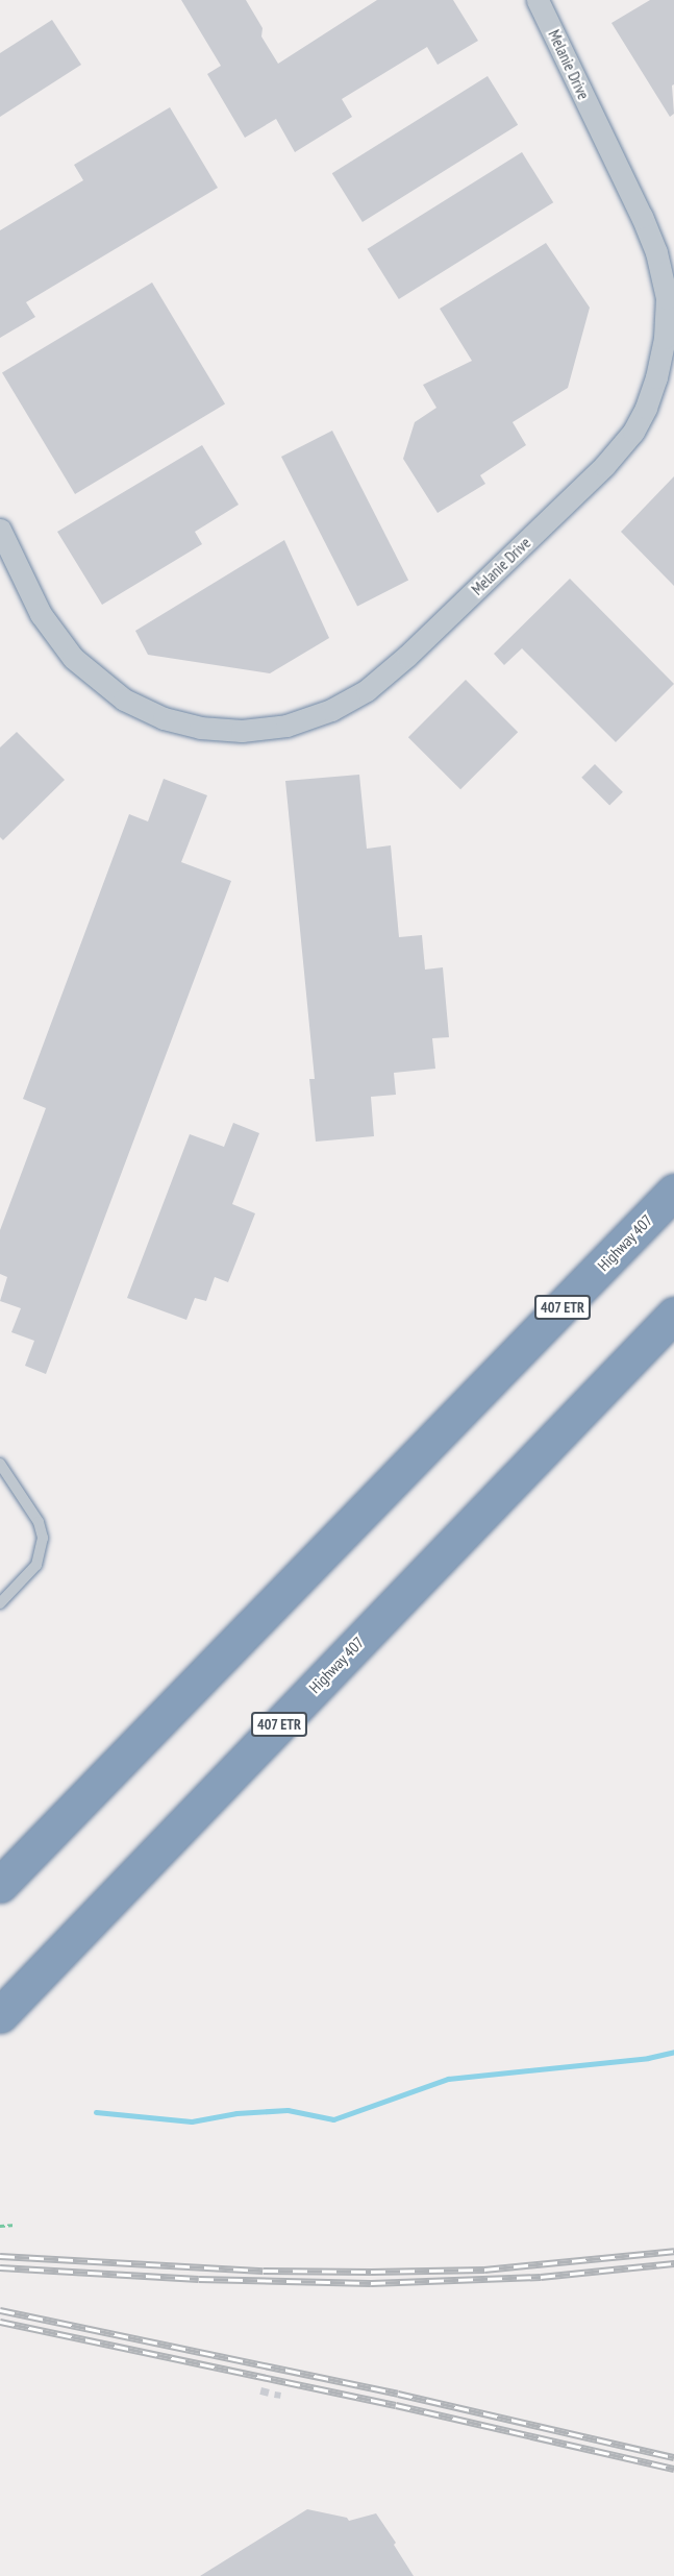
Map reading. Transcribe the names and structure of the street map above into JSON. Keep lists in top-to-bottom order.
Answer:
{
  "streets": {
    "highway": ["Highway 407", "407 ETR"],
    "street": ["Melanie Drive"]
  }
}
